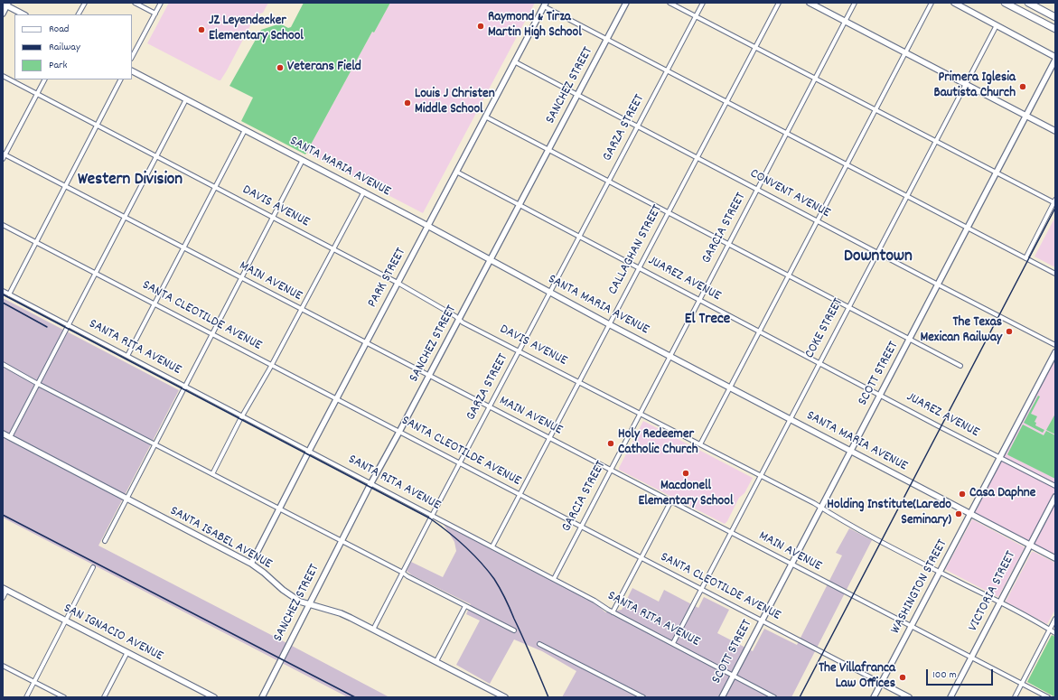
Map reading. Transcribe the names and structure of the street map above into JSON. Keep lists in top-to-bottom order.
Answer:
{
  "streets": {
    "main road": [
      "SANCHEZ STREET",
      "SANTA MARIA AVENUE",
      "PARK STREET",
      "SANTA CLEOTILDE AVENUE",
      "SCOTT STREET",
      "SANTA ISABEL AVENUE",
      "WASHINGTON STREET",
      "VICTORIA STREET",
      "SAN IGNACIO AVENUE"
    ],
    "street": [
      "GARZA STREET",
      "CONVENT AVENUE",
      "DAVIS AVENUE",
      "GARCIA STREET",
      "CALLAGHAN STREET",
      "JUAREZ AVENUE",
      "MAIN AVENUE",
      "COKE STREET",
      "SANTA RITA AVENUE"
    ]
  },
  "crossings": [
    ["SANCHEZ STREET", "SANTA MARIA AVENUE"],
    ["SANCHEZ STREET", "CONVENT AVENUE"],
    ["SANCHEZ STREET", "DAVIS AVENUE"],
    ["SANCHEZ STREET", "JUAREZ AVENUE"],
    ["SANCHEZ STREET", "MAIN AVENUE"],
    ["SANCHEZ STREET", "SANTA CLEOTILDE AVENUE"],
    ["SANCHEZ STREET", "SANTA RITA AVENUE"],
    ["SANCHEZ STREET", "SANTA ISABEL AVENUE"],
    ["GARZA STREET", "SANTA MARIA AVENUE"],
    ["GARZA STREET", "CONVENT AVENUE"],
    ["GARZA STREET", "DAVIS AVENUE"],
    ["GARZA STREET", "JUAREZ AVENUE"],
    ["GARZA STREET", "MAIN AVENUE"],
    ["GARZA STREET", "SANTA CLEOTILDE AVENUE"],
    ["GARZA STREET", "SANTA RITA AVENUE"],
    ["GARZA STREET", "SANTA ISABEL AVENUE"],
    ["SANTA MARIA AVENUE", "GARCIA STREET"],
    ["SANTA MARIA AVENUE", "CALLAGHAN STREET"],
    ["SANTA MARIA AVENUE", "PARK STREET"],
    ["SANTA MARIA AVENUE", "COKE STREET"],
    ["SANTA MARIA AVENUE", "SCOTT STREET"],
    ["SANTA MARIA AVENUE", "WASHINGTON STREET"],
    ["SANTA MARIA AVENUE", "VICTORIA STREET"],
    ["CONVENT AVENUE", "GARCIA STREET"],
    ["CONVENT AVENUE", "CALLAGHAN STREET"],
    ["CONVENT AVENUE", "PARK STREET"],
    ["CONVENT AVENUE", "COKE STREET"],
    ["CONVENT AVENUE", "SCOTT STREET"],
    ["DAVIS AVENUE", "GARCIA STREET"],
    ["DAVIS AVENUE", "CALLAGHAN STREET"],
    ["DAVIS AVENUE", "PARK STREET"],
    ["DAVIS AVENUE", "COKE STREET"],
    ["DAVIS AVENUE", "SCOTT STREET"],
    ["DAVIS AVENUE", "WASHINGTON STREET"],
    ["DAVIS AVENUE", "VICTORIA STREET"],
    ["GARCIA STREET", "JUAREZ AVENUE"],
    ["GARCIA STREET", "MAIN AVENUE"],
    ["GARCIA STREET", "SANTA CLEOTILDE AVENUE"],
    ["GARCIA STREET", "SANTA RITA AVENUE"],
    ["CALLAGHAN STREET", "JUAREZ AVENUE"],
    ["CALLAGHAN STREET", "MAIN AVENUE"],
    ["CALLAGHAN STREET", "SANTA CLEOTILDE AVENUE"],
    ["CALLAGHAN STREET", "SANTA RITA AVENUE"],
    ["PARK STREET", "JUAREZ AVENUE"],
    ["PARK STREET", "MAIN AVENUE"],
    ["PARK STREET", "SANTA CLEOTILDE AVENUE"],
    ["PARK STREET", "SANTA RITA AVENUE"],
    ["PARK STREET", "SANTA ISABEL AVENUE"],
    ["JUAREZ AVENUE", "COKE STREET"],
    ["JUAREZ AVENUE", "SCOTT STREET"],
    ["JUAREZ AVENUE", "WASHINGTON STREET"],
    ["MAIN AVENUE", "COKE STREET"],
    ["MAIN AVENUE", "SCOTT STREET"],
    ["MAIN AVENUE", "WASHINGTON STREET"],
    ["MAIN AVENUE", "VICTORIA STREET"],
    ["SANTA CLEOTILDE AVENUE", "COKE STREET"],
    ["SANTA CLEOTILDE AVENUE", "SCOTT STREET"],
    ["SANTA CLEOTILDE AVENUE", "WASHINGTON STREET"],
    ["COKE STREET", "SANTA RITA AVENUE"],
    ["SANTA RITA AVENUE", "SCOTT STREET"]
  ],
  "districts": ["Western Division", "Downtown", "El Trece"],
  "places": [
    "Raymond & Tirza Martin High School",
    "JZ Leyendecker Elementary School",
    "Veterans Field",
    "Primera Iglesia Bautista Church",
    "Louis J Christen Middle School",
    "The Texas Mexican Railway",
    "Holy Redeemer Catholic Church",
    "Macdonell Elementary School",
    "Casa Daphne",
    "Holding Institute(Laredo Seminary)",
    "The Villafranca Law Offices"
  ],
  "legend": ["Road", "Railway", "Park"],
  "scale_bar": "100 m"
}
